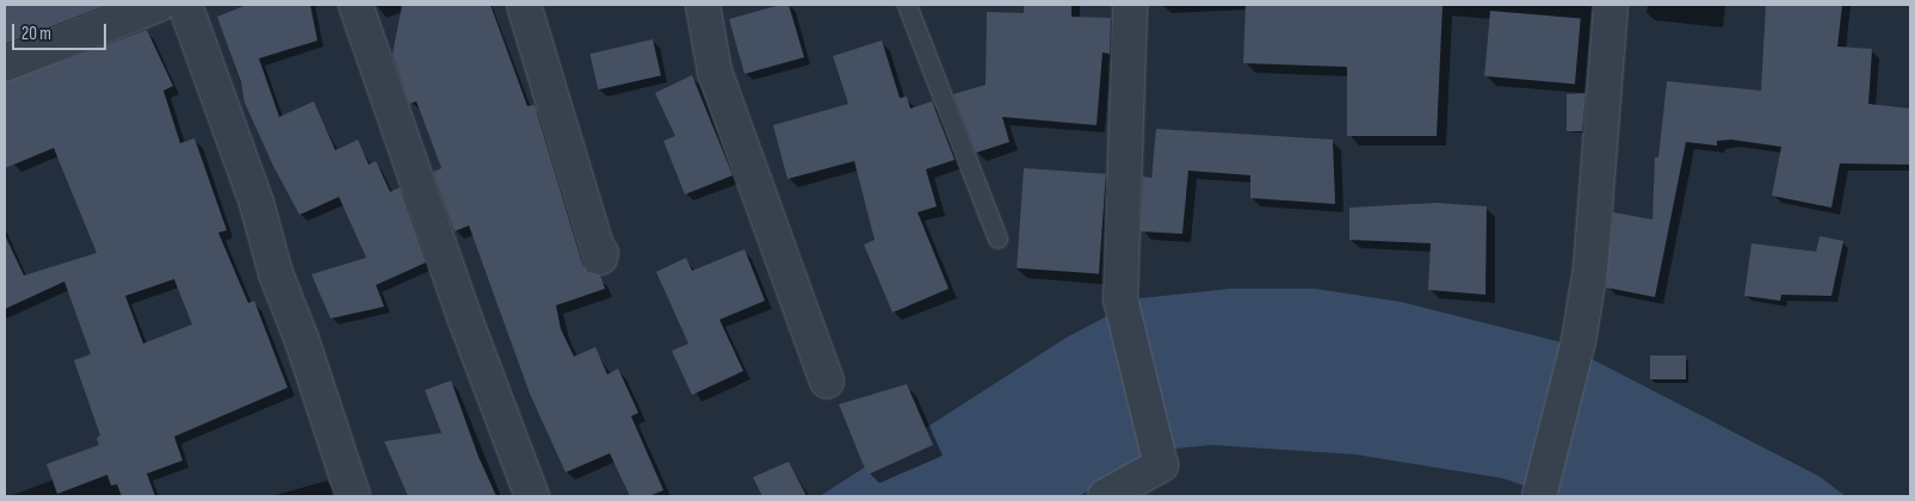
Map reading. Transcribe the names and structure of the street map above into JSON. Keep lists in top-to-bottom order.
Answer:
{
  "scale_bar": "20 m"
}
